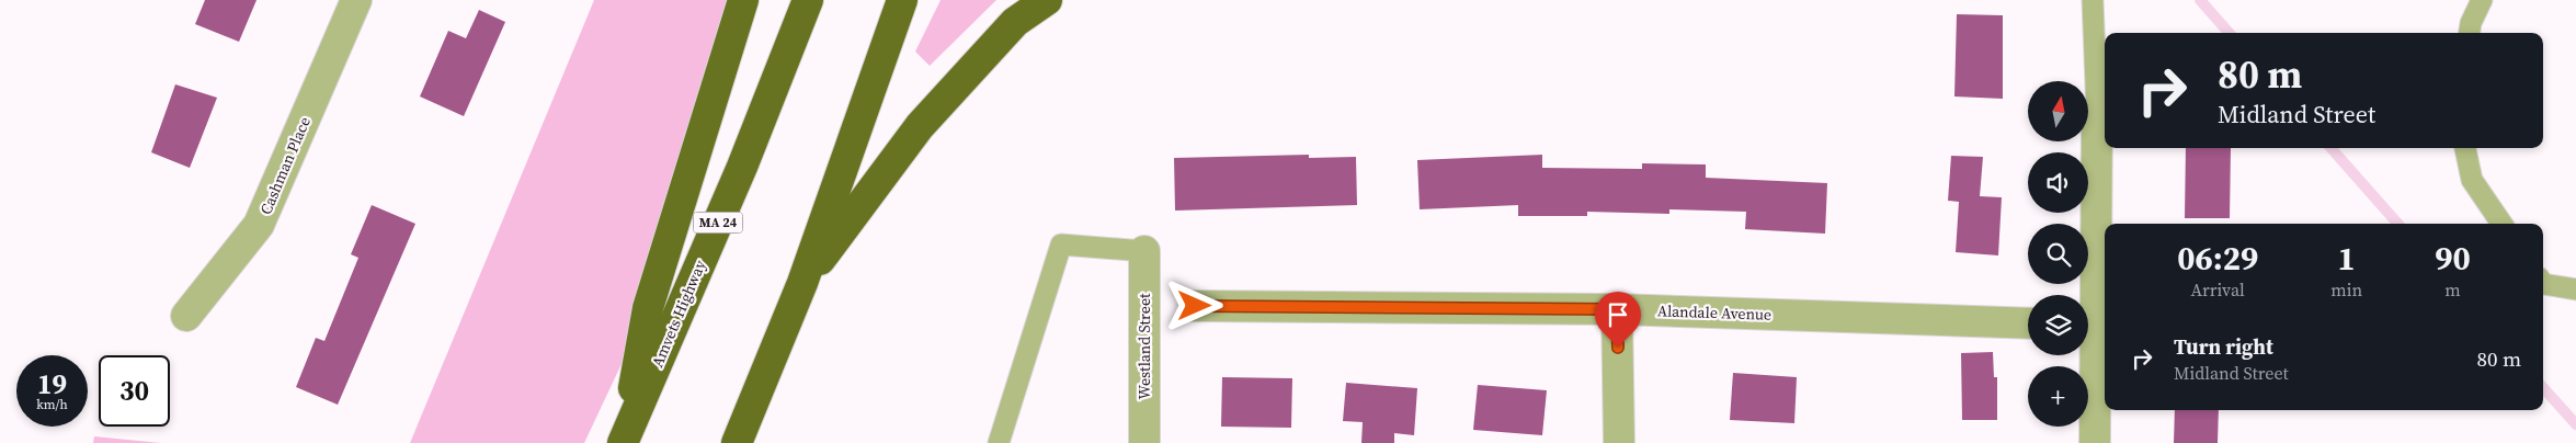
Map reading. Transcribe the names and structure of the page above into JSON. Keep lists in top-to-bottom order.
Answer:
{
  "streets": {
    "highway": ["MA 24", "Amvets Highway"],
    "street": ["Cashman Place", "Alandale Avenue", "Westland Street"]
  },
  "north": "top",
  "page": {
    "turn": ["80 m", "Midland Street"],
    "map_buttons": "+",
    "eta": [
      "06:29",
      "Arrival",
      "1",
      "min",
      "90",
      "m"
    ],
    "list": [
      {
        "name": "Turn right",
        "note": "Midland Street",
        "value": "80 m"
      }
    ],
    "speed": "19 km/h",
    "limit": "30"
  }
}
